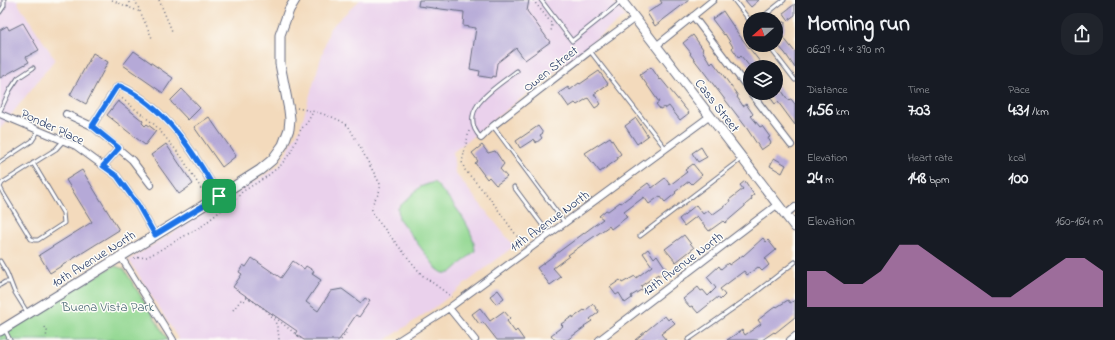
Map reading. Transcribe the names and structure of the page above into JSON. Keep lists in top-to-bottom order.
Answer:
{
  "streets": {
    "street": [
      "Owen Street",
      "Cass Street",
      "Ponder Place",
      "11th Avenue North",
      "10th Avenue North",
      "12th Avenue North"
    ]
  },
  "crossings": [
    ["Owen Street", "Cass Street"],
    ["Cass Street", "11th Avenue North"],
    ["Cass Street", "12th Avenue North"],
    ["Ponder Place", "10th Avenue North"]
  ],
  "parks": ["Buena Vista Park"],
  "north": "left",
  "page": {
    "heading": ["Morning run", "06:29 · 4 × 390 m"],
    "stats": [
      ["Distance", "1.56 km"],
      ["Time", "7:03"],
      ["Pace", "4:31 /km"],
      ["Elevation", "24 m"],
      ["Heart rate", "148 bpm"],
      ["kcal", "100"]
    ],
    "chart": ["Elevation", "160–164 m"]
  }
}
